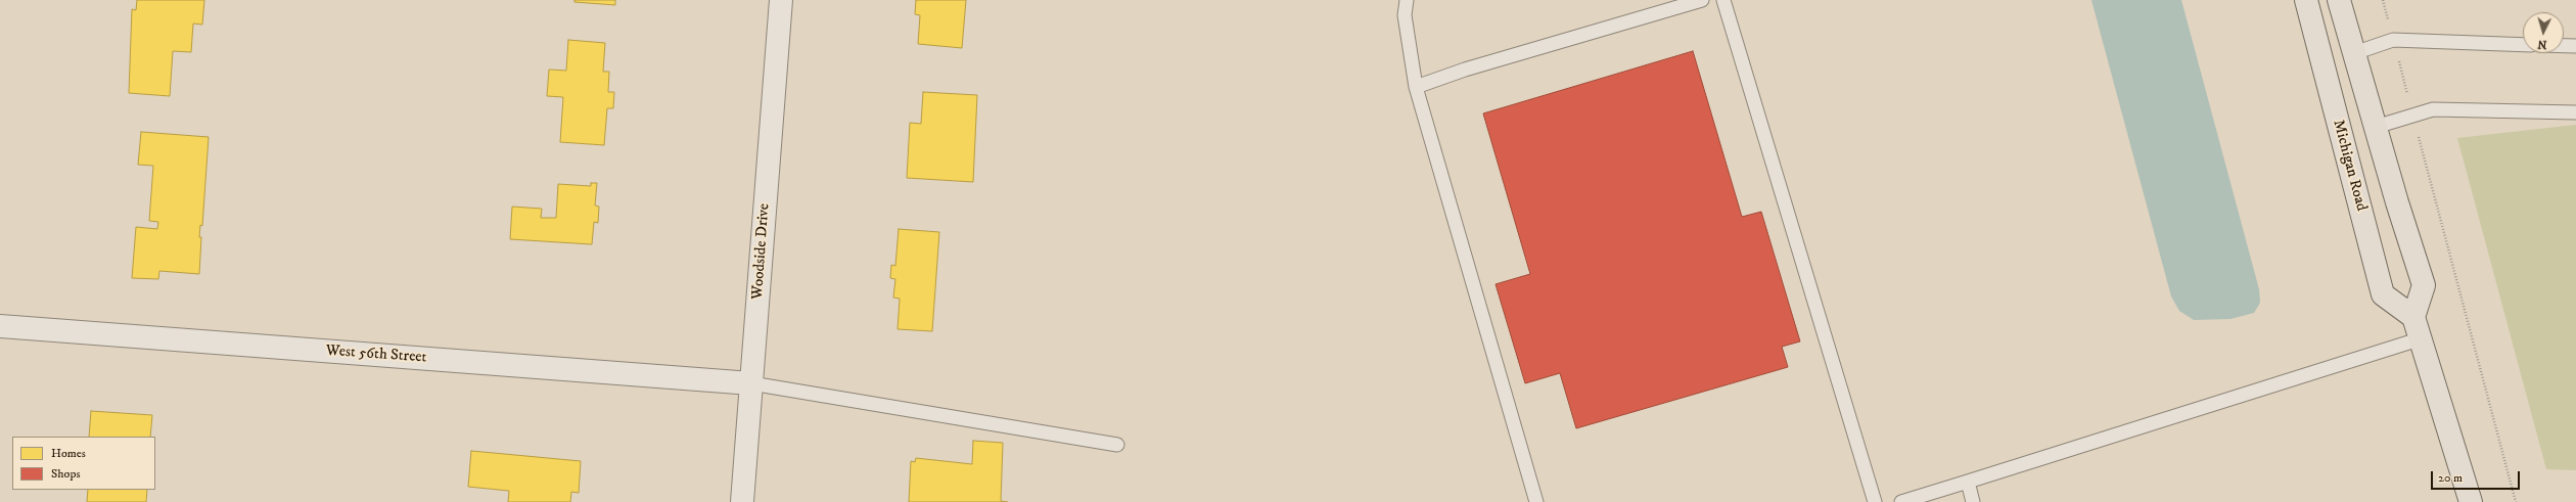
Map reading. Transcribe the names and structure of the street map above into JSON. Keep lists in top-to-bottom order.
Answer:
{
  "streets": {
    "main road": ["Michigan Road"],
    "street": ["Woodside Drive", "West 56th Street"]
  },
  "crossings": [
    ["Woodside Drive", "West 56th Street"]
  ],
  "legend": ["Homes", "Shops"],
  "scale_bar": "20 m",
  "north": "bottom"
}
